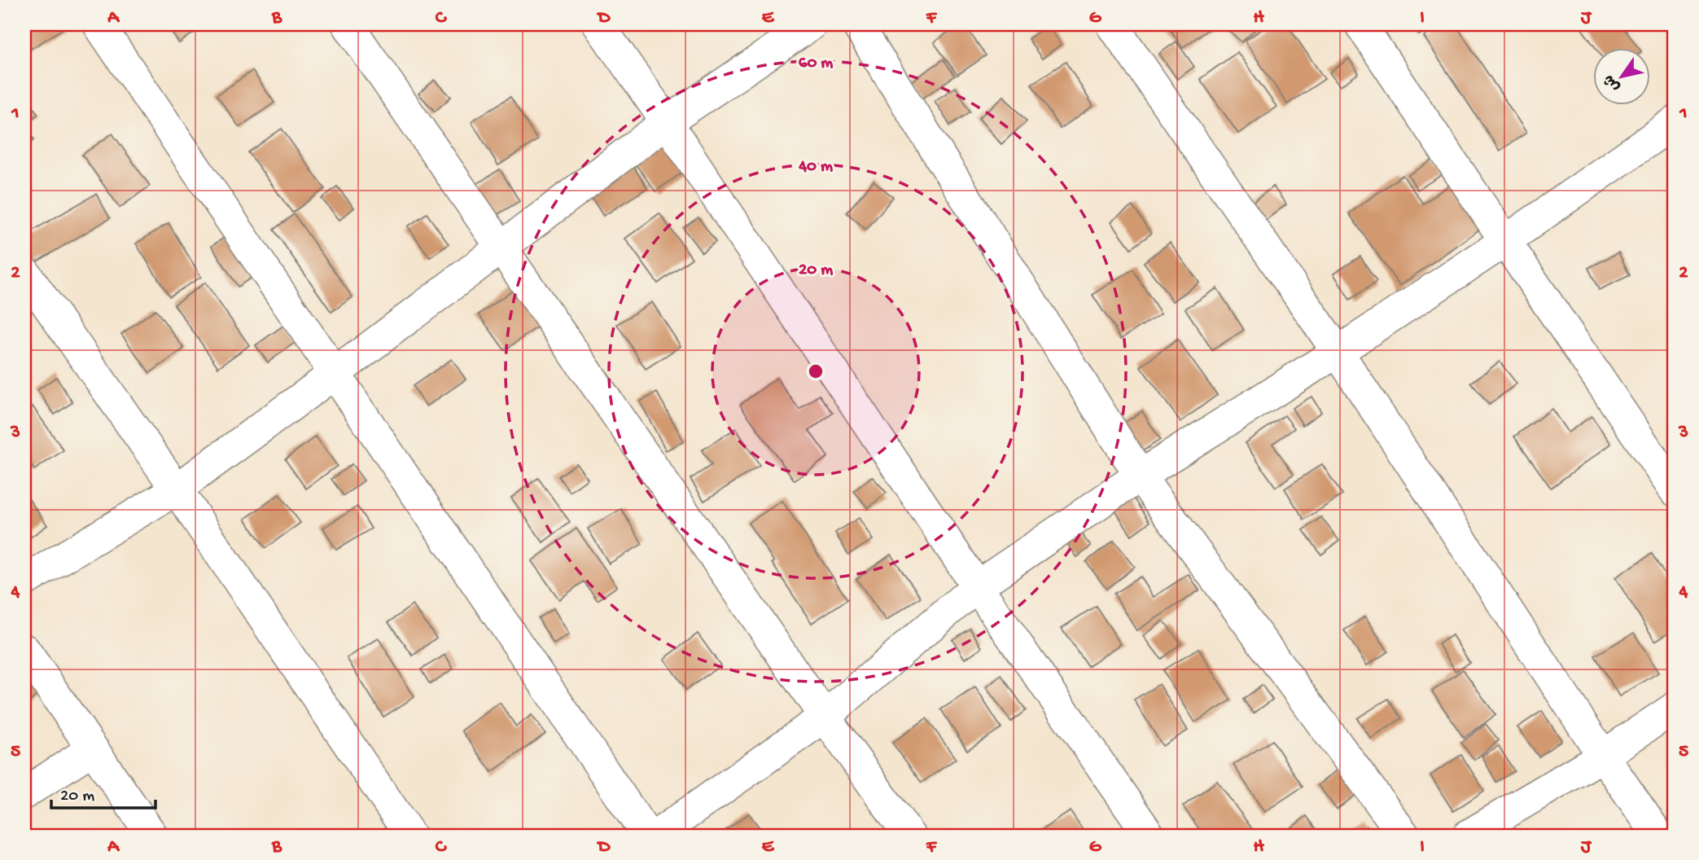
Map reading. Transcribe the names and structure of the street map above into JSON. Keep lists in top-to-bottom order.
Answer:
{
  "scale_bar": "20 m",
  "north": "bottom left",
  "grid": {
    "columns": [
      "A",
      "B",
      "C",
      "D",
      "E",
      "F",
      "G",
      "H",
      "I",
      "J"
    ],
    "rows": [
      "1",
      "2",
      "3",
      "4",
      "5"
    ]
  },
  "rings": ["60 m", "40 m", "20 m"]
}
